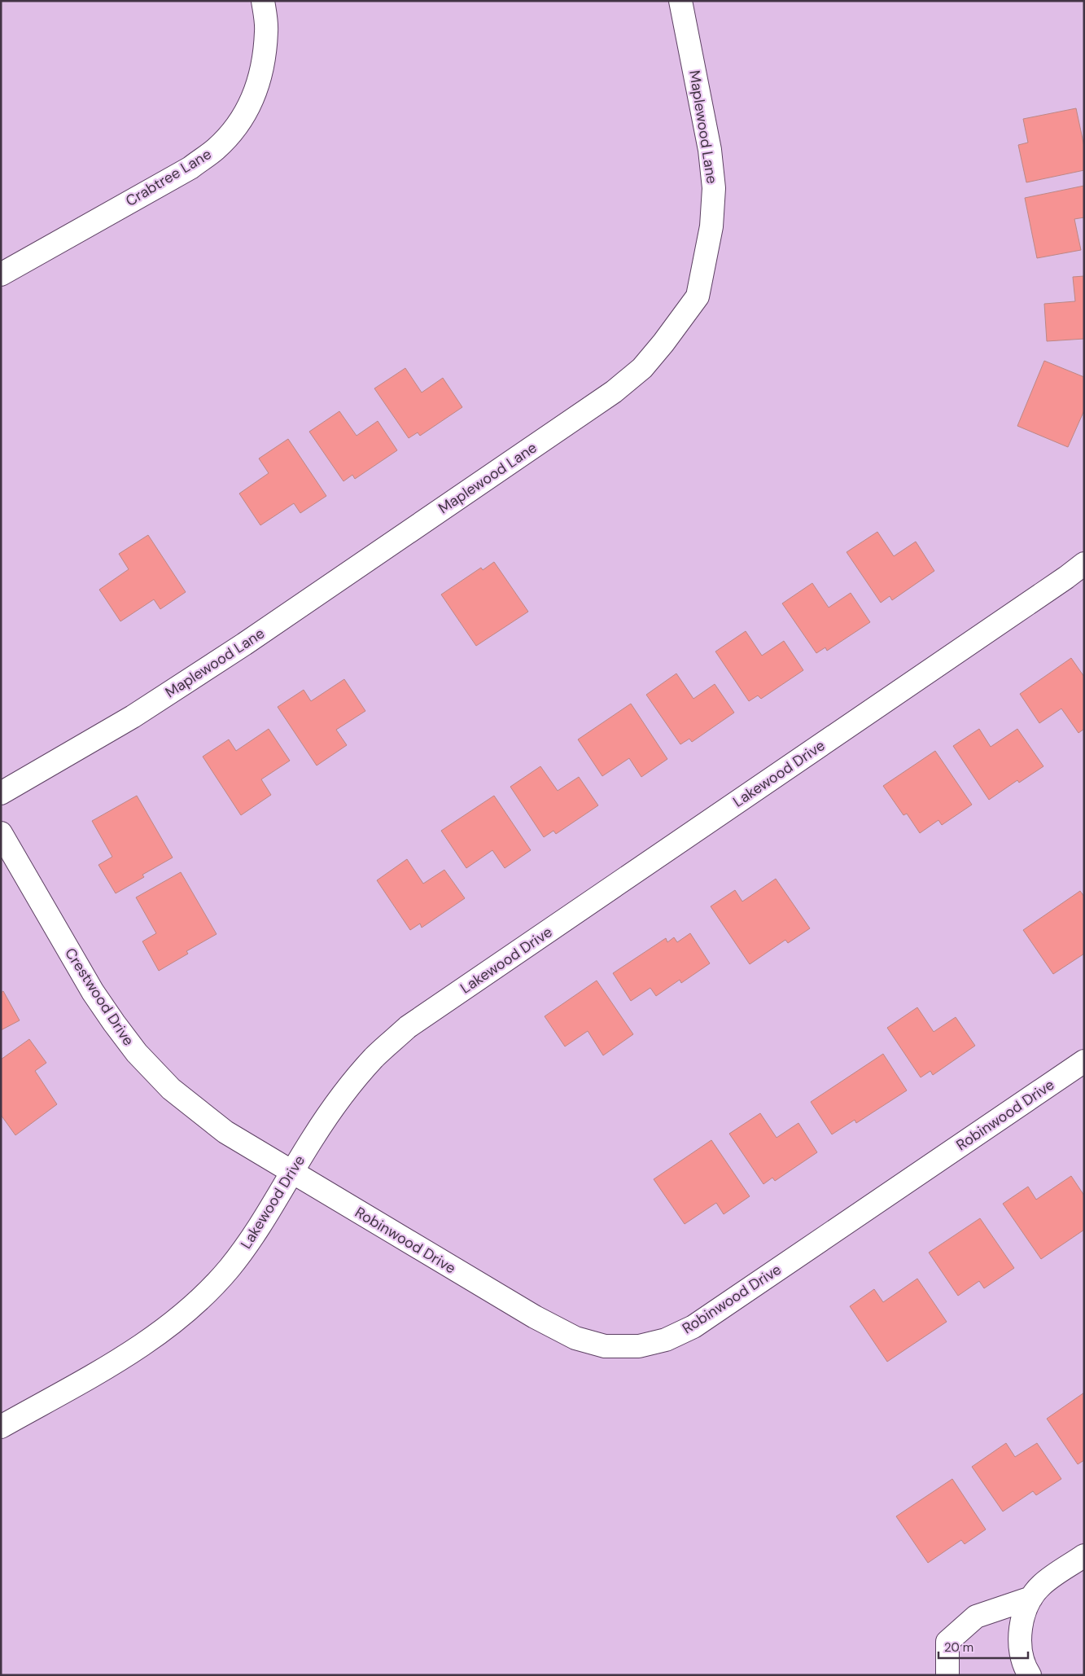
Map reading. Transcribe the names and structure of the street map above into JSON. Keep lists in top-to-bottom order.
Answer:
{
  "streets": {
    "street": [
      "Maplewood Lane",
      "Crabtree Lane",
      "Lakewood Drive",
      "Crestwood Drive",
      "Robinwood Drive"
    ]
  },
  "crossings": [
    ["Lakewood Drive", "Crestwood Drive"],
    ["Lakewood Drive", "Robinwood Drive"],
    ["Crestwood Drive", "Robinwood Drive"]
  ],
  "scale_bar": "20 m"
}
